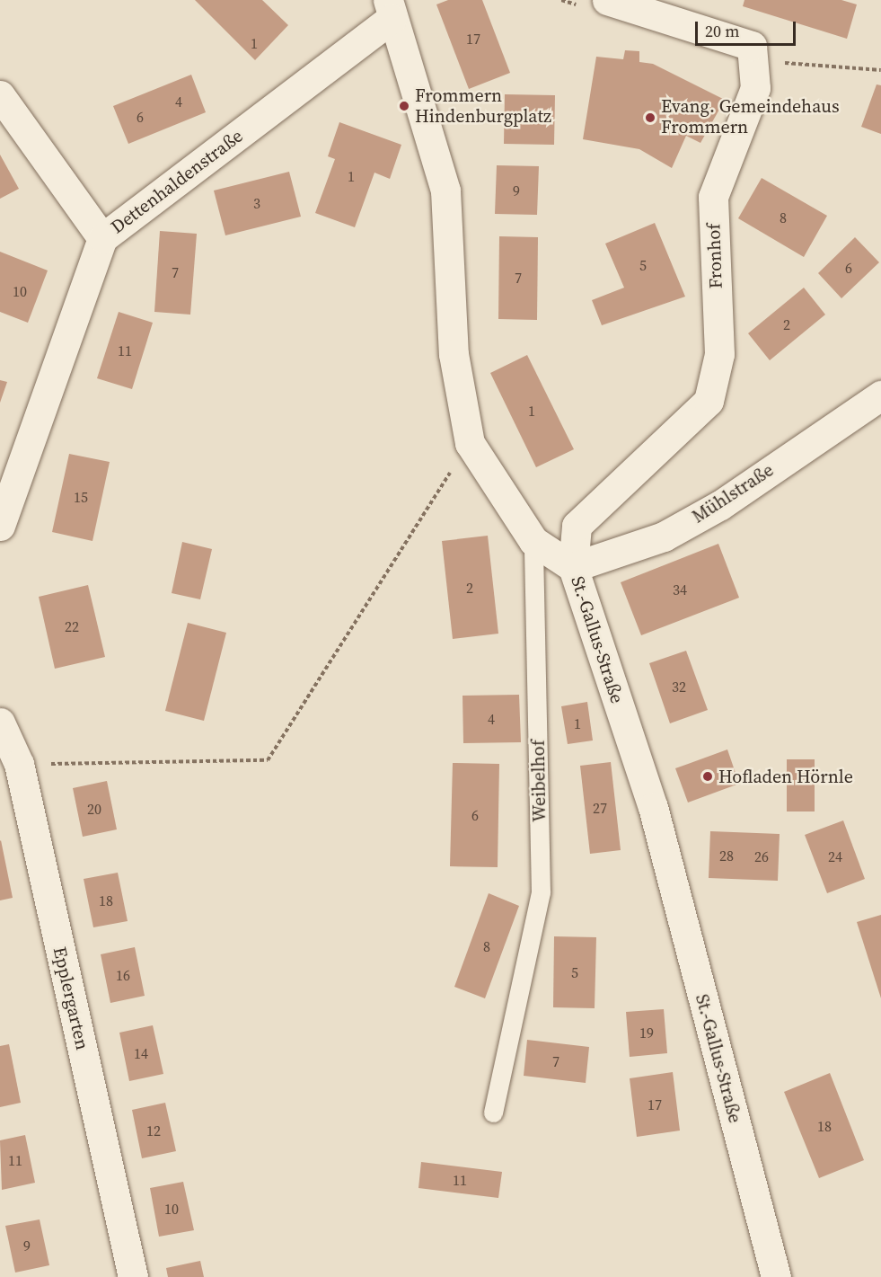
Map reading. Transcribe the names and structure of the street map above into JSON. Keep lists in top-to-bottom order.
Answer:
{
  "streets": {
    "street": [
      "Dettenhaldenstraße",
      "Fronhof",
      "Mühlstraße",
      "St.-Gallus-Straße",
      "Epplergarten"
    ],
    "lane": ["Weibelhof"]
  },
  "crossings": [
    ["Dettenhaldenstraße", "St.-Gallus-Straße"],
    ["Fronhof", "Mühlstraße"],
    ["Fronhof", "St.-Gallus-Straße"],
    ["Mühlstraße", "St.-Gallus-Straße"],
    ["St.-Gallus-Straße", "Weibelhof"]
  ],
  "places": ["Frommern Hindenburgplatz", "Evang. Gemeindehaus Frommern", "Hofladen Hörnle"],
  "house_numbers": [
    "17",
    "1",
    "4",
    "6",
    "1",
    "9",
    "3",
    "8",
    "5",
    "6",
    "7",
    "7",
    "10",
    "2",
    "11",
    "1",
    "15",
    "2",
    "34",
    "22",
    "32",
    "4",
    "1",
    "27",
    "20",
    "6",
    "28",
    "26",
    "24",
    "18",
    "8",
    "5",
    "16",
    "19",
    "14",
    "7",
    "17",
    "18",
    "12",
    "11",
    "11",
    "10",
    "9"
  ],
  "scale_bar": "20 m"
}
